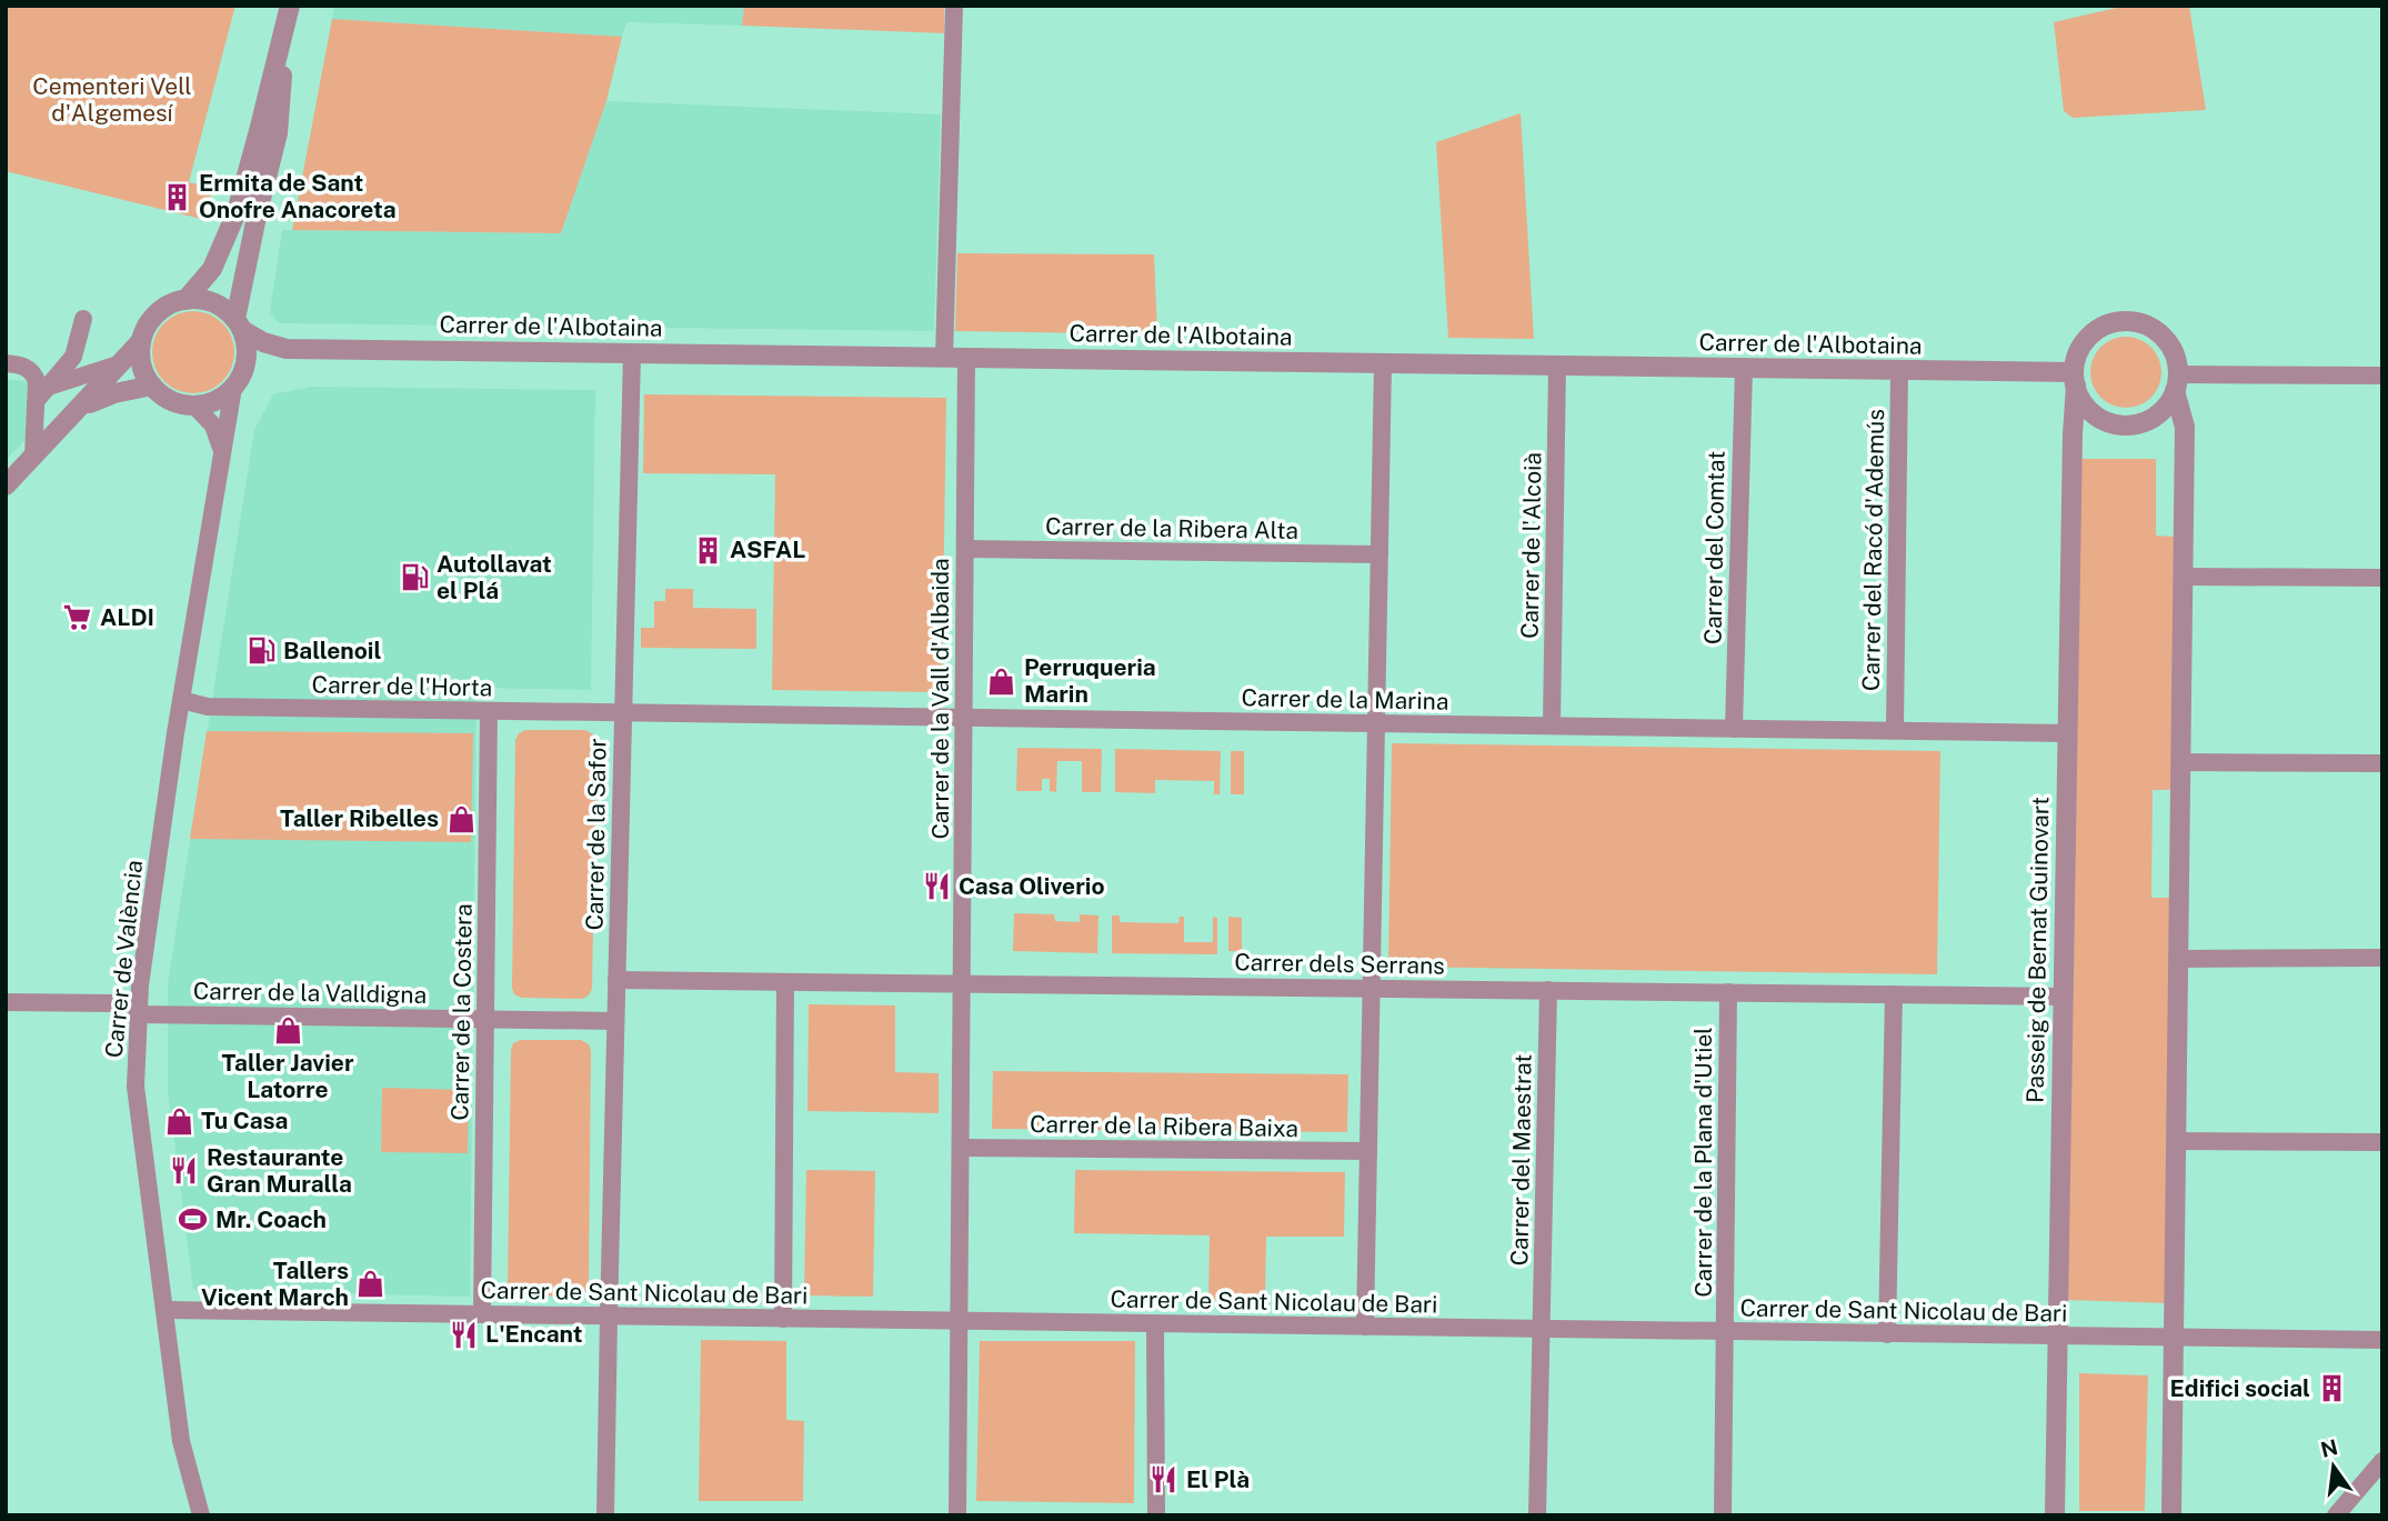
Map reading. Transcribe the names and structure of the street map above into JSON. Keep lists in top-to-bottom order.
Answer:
{
  "streets": {
    "street": [
      "Carrer de l'Albotaina",
      "Carrer de la Ribera Alta",
      "Carrer de l'Alcoià",
      "Carrer del Comtat",
      "Carrer del Racó d'Ademús",
      "Carrer de l'Horta",
      "Carrer de la Vall d'Albaida",
      "Carrer de la Marina",
      "Carrer de la Safor",
      "Passeig de Bernat Guinovart",
      "Carrer de València",
      "Carrer dels Serrans",
      "Carrer de la Valldigna",
      "Carrer de la Costera",
      "Carrer de la Ribera Baixa",
      "Carrer del Maestrat",
      "Carrer de la Plana d'Utiel",
      "Carrer de Sant Nicolau de Bari"
    ]
  },
  "crossings": [
    ["Carrer de l'Albotaina", "Carrer de l'Alcoià"],
    ["Carrer de l'Albotaina", "Carrer del Comtat"],
    ["Carrer de l'Albotaina", "Carrer del Racó d'Ademús"],
    ["Carrer de l'Albotaina", "Carrer de la Vall d'Albaida"],
    ["Carrer de l'Albotaina", "Carrer de la Safor"],
    ["Carrer de l'Albotaina", "Passeig de Bernat Guinovart"],
    ["Carrer de l'Albotaina", "Carrer de València"],
    ["Carrer de la Ribera Alta", "Carrer de la Vall d'Albaida"],
    ["Carrer de l'Alcoià", "Carrer de la Marina"],
    ["Carrer del Comtat", "Carrer de la Marina"],
    ["Carrer del Racó d'Ademús", "Carrer de la Marina"],
    ["Carrer de l'Horta", "Carrer de la Marina"],
    ["Carrer de l'Horta", "Carrer de la Safor"],
    ["Carrer de l'Horta", "Carrer de València"],
    ["Carrer de l'Horta", "Carrer de la Costera"],
    ["Carrer de la Vall d'Albaida", "Carrer de la Marina"],
    ["Carrer de la Vall d'Albaida", "Carrer dels Serrans"],
    ["Carrer de la Vall d'Albaida", "Carrer de la Ribera Baixa"],
    ["Carrer de la Vall d'Albaida", "Carrer de Sant Nicolau de Bari"],
    ["Carrer de la Marina", "Carrer de la Safor"],
    ["Carrer de la Marina", "Passeig de Bernat Guinovart"],
    ["Carrer de la Safor", "Carrer dels Serrans"],
    ["Carrer de la Safor", "Carrer de la Valldigna"],
    ["Carrer de la Safor", "Carrer de Sant Nicolau de Bari"],
    ["Passeig de Bernat Guinovart", "Carrer dels Serrans"],
    ["Passeig de Bernat Guinovart", "Carrer de Sant Nicolau de Bari"],
    ["Carrer de València", "Carrer de la Valldigna"],
    ["Carrer de València", "Carrer de Sant Nicolau de Bari"],
    ["Carrer dels Serrans", "Carrer del Maestrat"],
    ["Carrer dels Serrans", "Carrer de la Plana d'Utiel"],
    ["Carrer de la Valldigna", "Carrer de la Costera"],
    ["Carrer de la Costera", "Carrer de Sant Nicolau de Bari"],
    ["Carrer del Maestrat", "Carrer de Sant Nicolau de Bari"],
    ["Carrer de la Plana d'Utiel", "Carrer de Sant Nicolau de Bari"]
  ],
  "parks": ["Cementeri Vell d'Algemesí"],
  "places": {
    "building": ["Ermita de Sant Onofre Anacoreta", "ASFAL", "Edifici social"],
    "fuel station": ["Autollavat el Plá", "Ballenoil"],
    "supermarket": ["ALDI"],
    "shop": [
      "Perruqueria Marin",
      "Taller Ribelles",
      "Taller Javier Latorre",
      "Tu Casa",
      "Tallers Vicent March"
    ],
    "restaurant": [
      "Casa Oliverio",
      "Restaurante Gran Muralla",
      "L'Encant",
      "El Plà"
    ],
    "sports": ["Mr. Coach"]
  },
  "north": "top"
}
